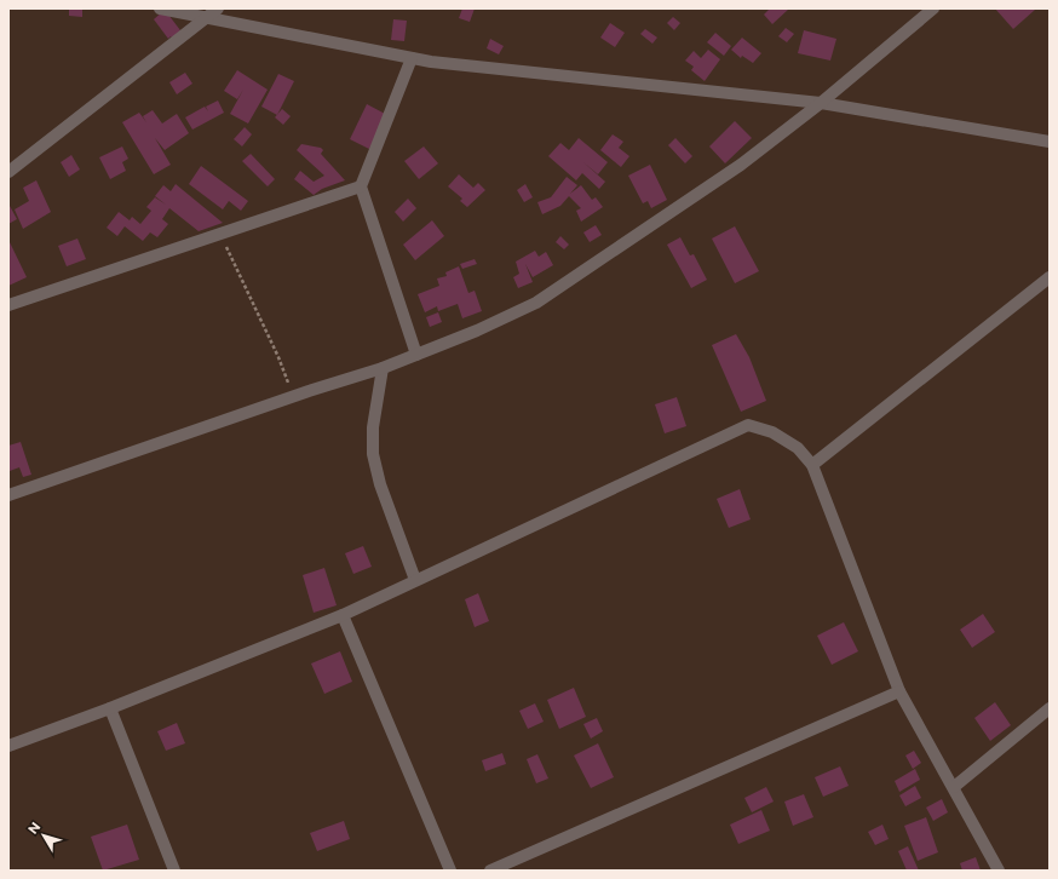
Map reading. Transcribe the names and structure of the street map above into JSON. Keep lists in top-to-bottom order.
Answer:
{
  "north": "top left"
}
